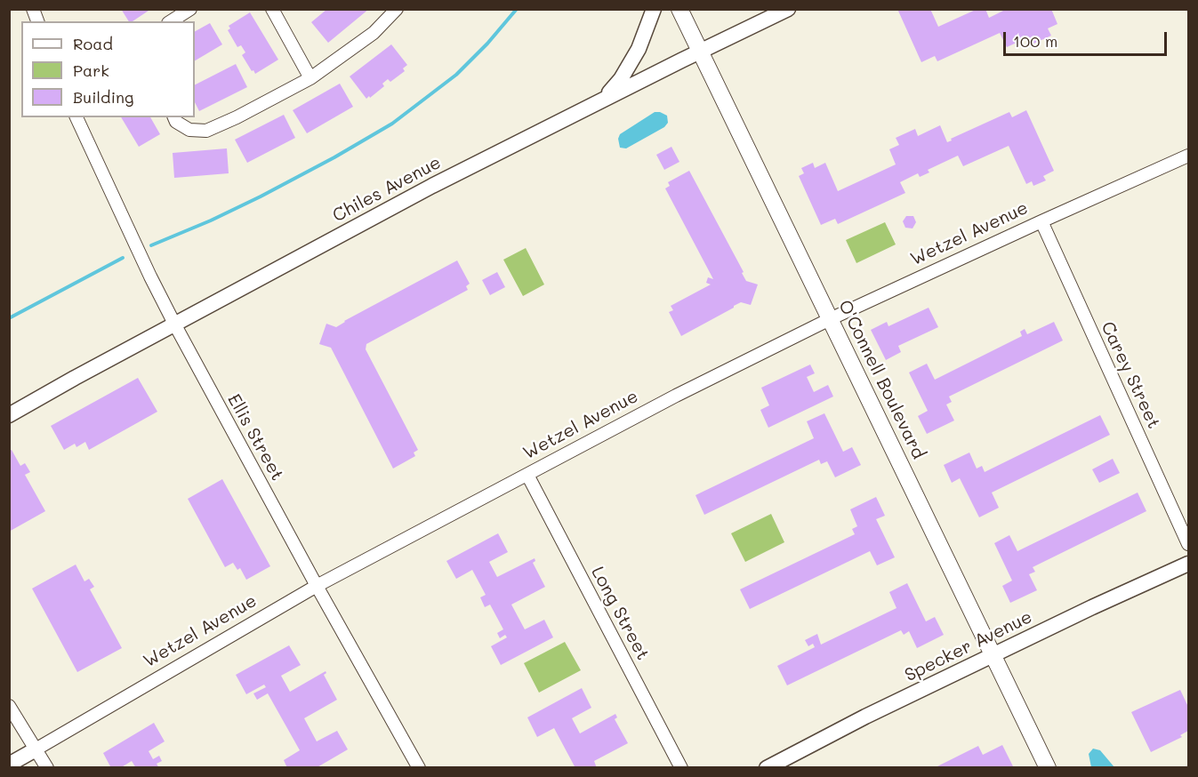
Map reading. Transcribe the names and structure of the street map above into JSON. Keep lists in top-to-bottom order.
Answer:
{
  "streets": {
    "main road": ["O'Connell Boulevard"],
    "street": [
      "Chiles Avenue",
      "Wetzel Avenue",
      "Carey Street",
      "Ellis Street",
      "Long Street",
      "Specker Avenue"
    ]
  },
  "crossings": [
    ["Chiles Avenue", "O'Connell Boulevard"],
    ["Chiles Avenue", "Ellis Street"],
    ["Wetzel Avenue", "Carey Street"],
    ["Wetzel Avenue", "O'Connell Boulevard"],
    ["Wetzel Avenue", "Ellis Street"],
    ["Wetzel Avenue", "Long Street"],
    ["O'Connell Boulevard", "Specker Avenue"]
  ],
  "legend": ["Road", "Park", "Building"],
  "scale_bar": "100 m"
}
